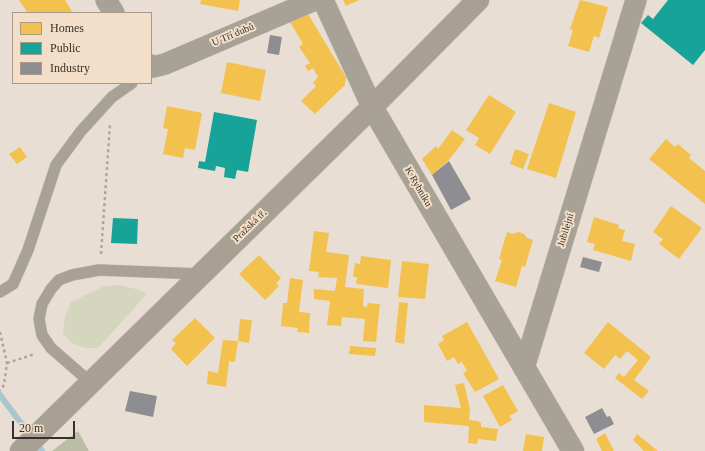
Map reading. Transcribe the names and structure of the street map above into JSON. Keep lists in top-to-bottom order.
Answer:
{
  "streets": {
    "main road": ["Pražská tř."],
    "street": ["U Tří dubů", "K Rybníku", "Jubilejní"]
  },
  "crossings": [
    ["K Rybníku", "Pražská tř."],
    ["K Rybníku", "Jubilejní"]
  ],
  "legend": ["Homes", "Public", "Industry"],
  "scale_bar": "20 m"
}
